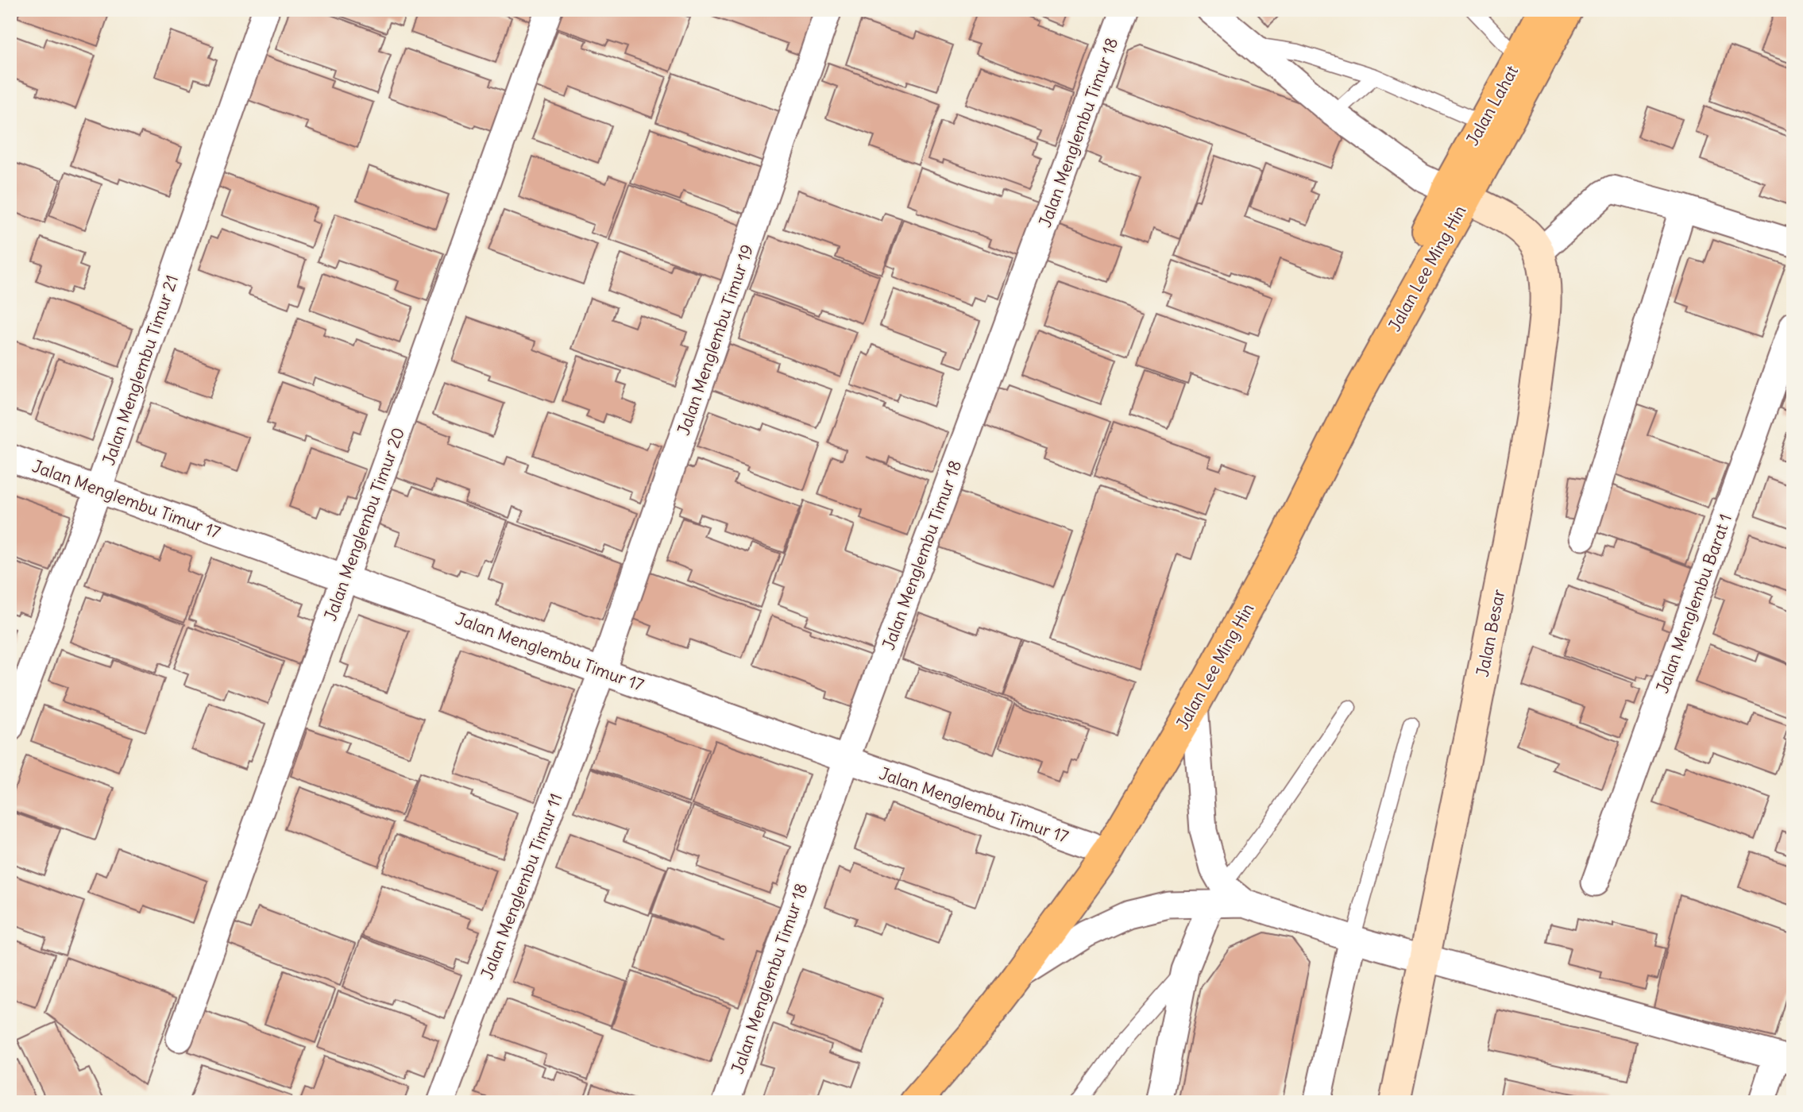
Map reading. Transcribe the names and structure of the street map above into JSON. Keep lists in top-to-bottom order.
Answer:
{
  "streets": {
    "main road": ["Jalan Lahat", "Jalan Lee Ming Hin", "Jalan Besar"],
    "street": [
      "Jalan Menglembu Timur 18",
      "Jalan Menglembu Timur 19",
      "Jalan Menglembu Timur 21",
      "Jalan Menglembu Timur 17",
      "Jalan Menglembu Timur 20",
      "Jalan Menglembu Barat 1",
      "Jalan Menglembu Timur 11"
    ]
  },
  "crossings": [
    ["Jalan Lahat", "Jalan Lee Ming Hin"],
    ["Jalan Lahat", "Jalan Besar"],
    ["Jalan Menglembu Timur 18", "Jalan Menglembu Timur 17"],
    ["Jalan Lee Ming Hin", "Jalan Menglembu Timur 17"],
    ["Jalan Lee Ming Hin", "Jalan Besar"],
    ["Jalan Menglembu Timur 19", "Jalan Menglembu Timur 17"],
    ["Jalan Menglembu Timur 19", "Jalan Menglembu Timur 11"],
    ["Jalan Menglembu Timur 21", "Jalan Menglembu Timur 17"],
    ["Jalan Menglembu Timur 17", "Jalan Menglembu Timur 20"],
    ["Jalan Menglembu Timur 17", "Jalan Menglembu Timur 11"]
  ]
}
